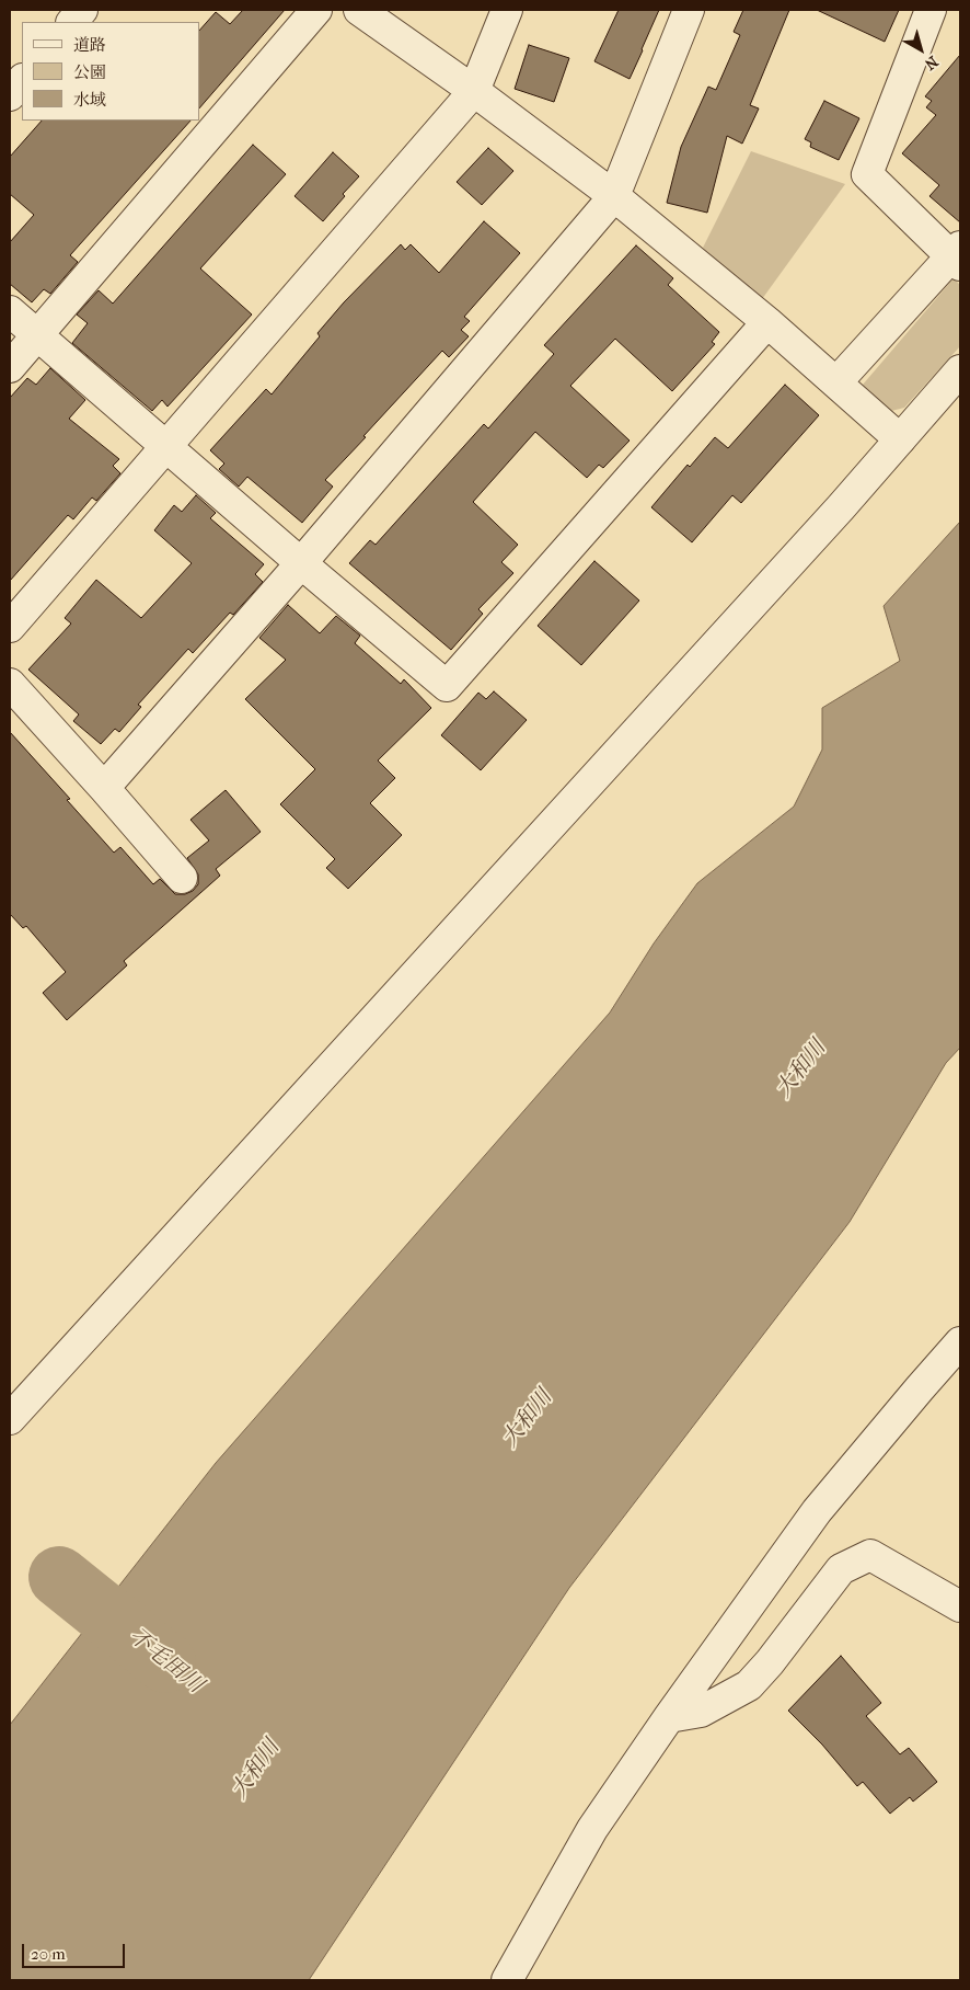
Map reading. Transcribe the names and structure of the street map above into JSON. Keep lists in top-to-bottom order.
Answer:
{
  "water": ["大和川", "不毛田川"],
  "legend": ["道路", "公園", "水域"],
  "scale_bar": "20 m",
  "north": "bottom right"
}
